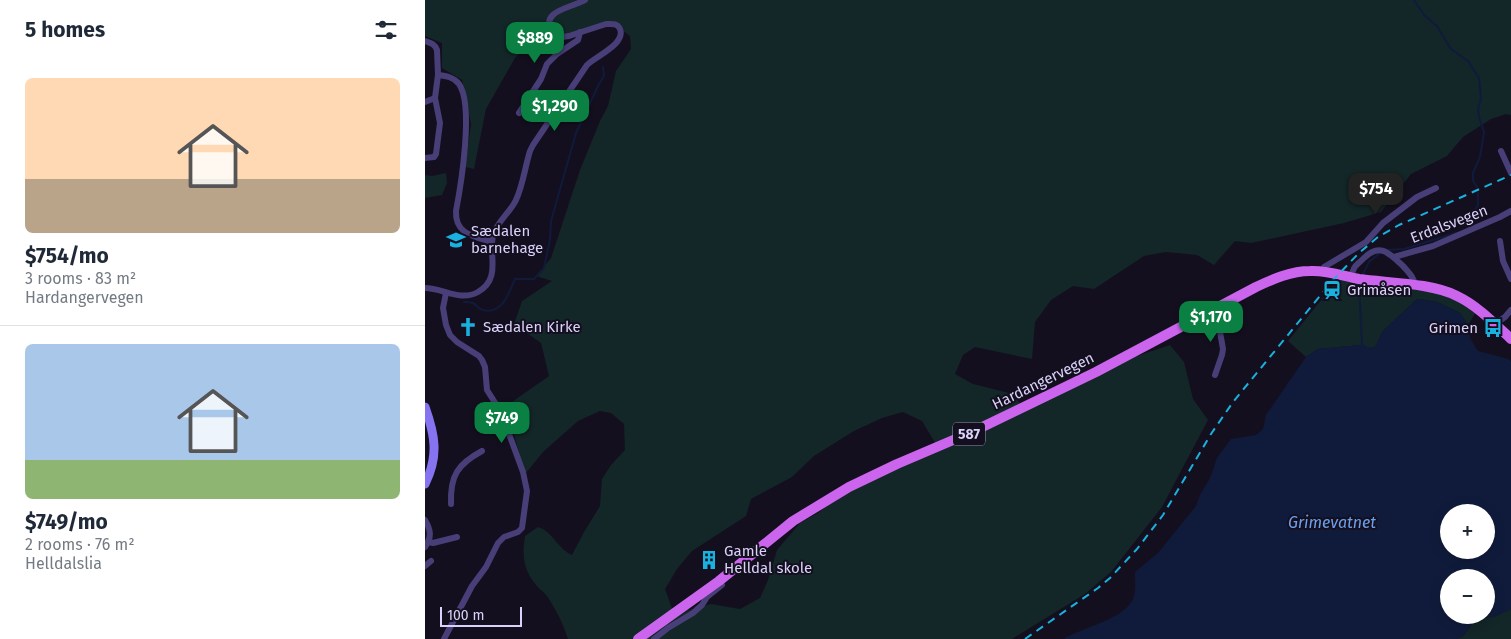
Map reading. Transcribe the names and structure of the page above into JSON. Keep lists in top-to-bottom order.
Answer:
{
  "streets": {
    "main road": ["Hardangervegen", "587"],
    "street": ["Erdalsvegen"]
  },
  "crossings": [
    ["Erdalsvegen", "Hardangervegen"]
  ],
  "water": ["Grimevatnet"],
  "places": {
    "school or university": ["Sædalen barnehage"],
    "station": ["Grimåsen"],
    "church": ["Sædalen Kirke"],
    "bus stop": ["Grimen"],
    "building": ["Gamle Helldal skole"]
  },
  "scale_bar": "100 m",
  "page": {
    "heading": "5 homes",
    "price": [
      "$889",
      "$1,290",
      "$754",
      "$1,170",
      "$749"
    ],
    "list": [
      {
        "name": "$754/mo",
        "note": "3 rooms · 83 m² · Hardangervegen"
      },
      {
        "name": "$749/mo",
        "note": "2 rooms · 76 m² · Helldalslia"
      }
    ],
    "map_buttons": ["+", "−"],
    "scale": "100 m"
  }
}
